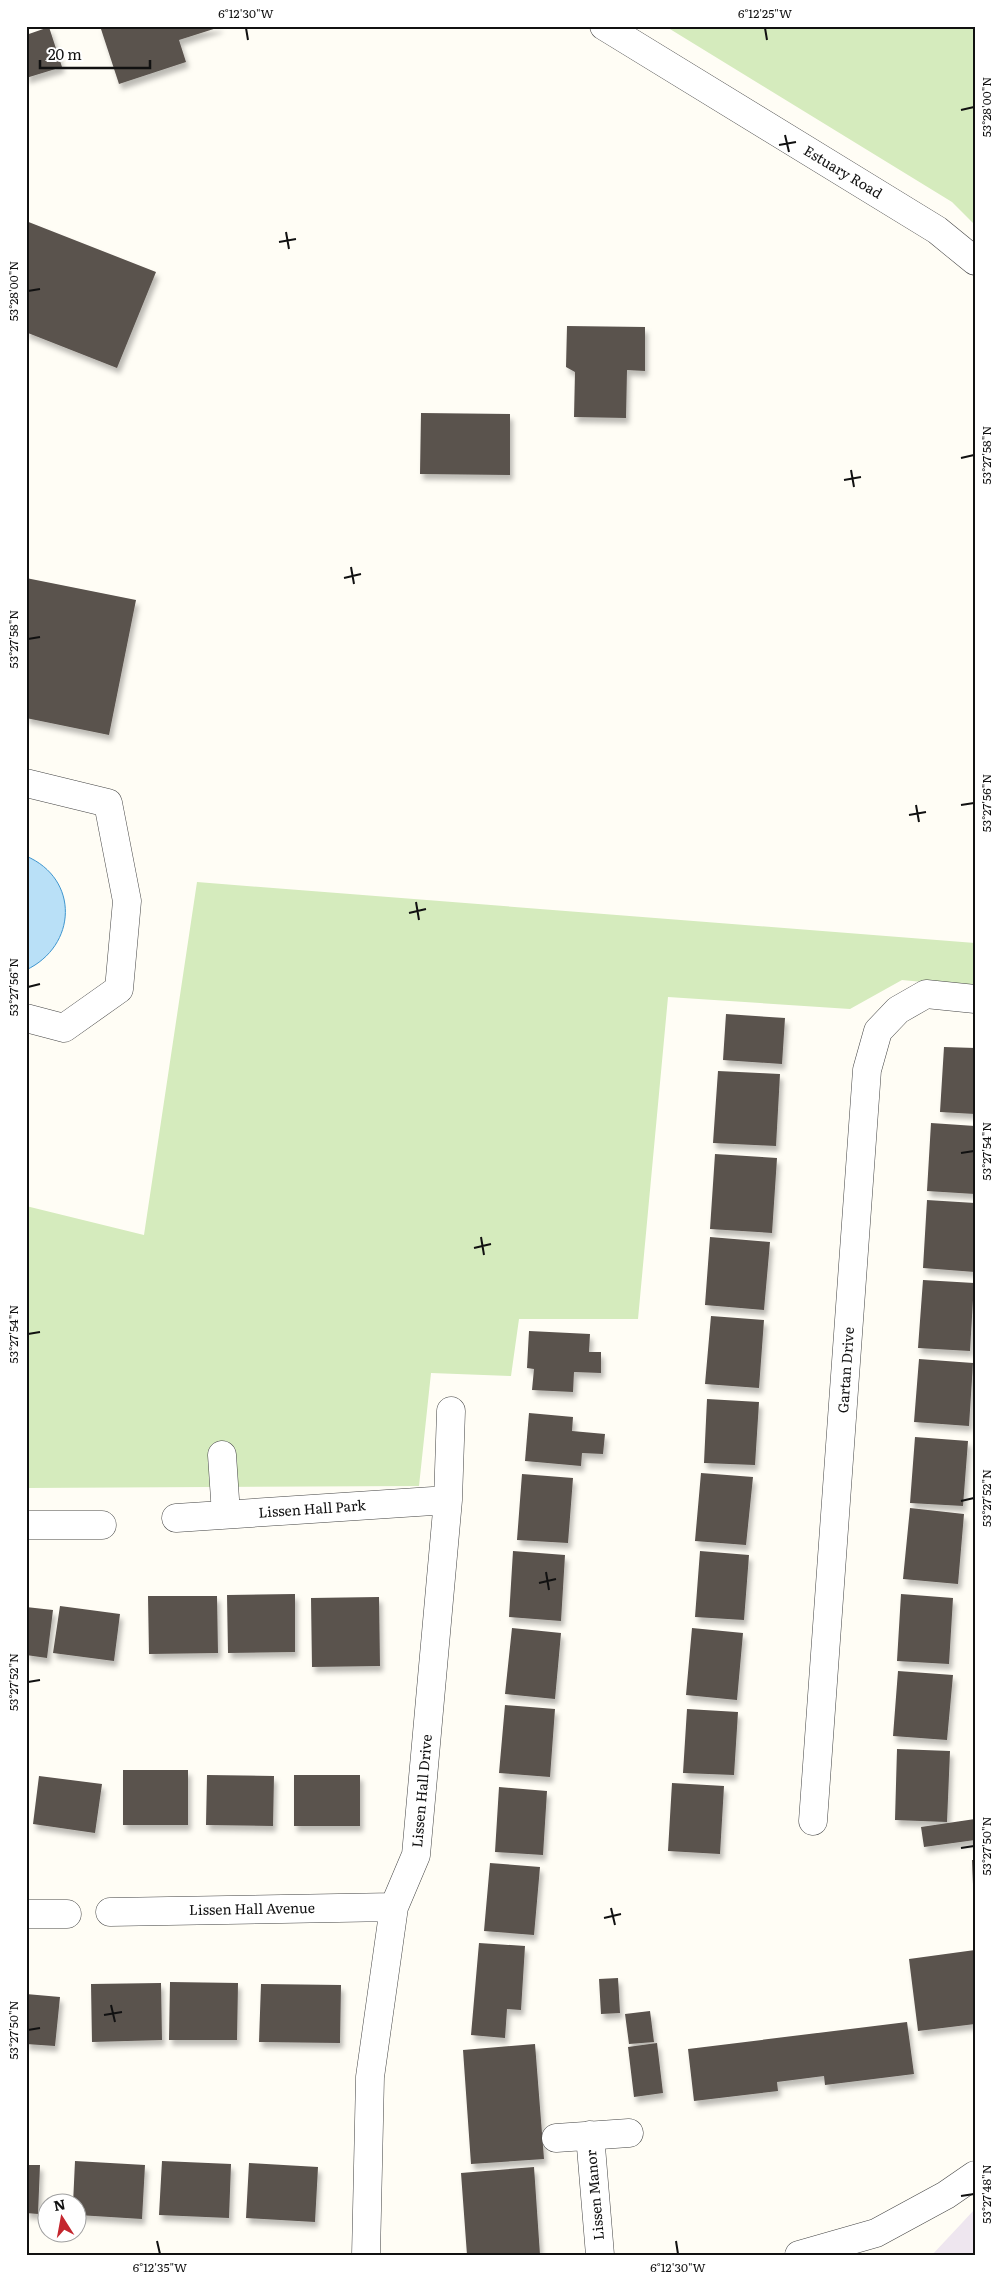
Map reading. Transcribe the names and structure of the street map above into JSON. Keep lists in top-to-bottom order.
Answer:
{
  "streets": {
    "street": [
      "Estuary Road",
      "Gartan Drive",
      "Lissen Hall Park",
      "Lissen Hall Drive",
      "Lissen Hall Avenue",
      "Lissen Manor"
    ]
  },
  "crossings": [
    ["Lissen Hall Park", "Lissen Hall Drive"],
    ["Lissen Hall Drive", "Lissen Hall Avenue"]
  ],
  "scale_bar": "20 m",
  "north": "top",
  "coordinates": [
    "6°12'30\"W",
    "6°12'25\"W",
    "53°28'00\"N",
    "53°27'58\"N",
    "53°27'56\"N",
    "53°27'54\"N",
    "53°27'52\"N",
    "53°27'50\"N",
    "53°27'48\"N",
    "6°12'35\"W"
  ]
}
